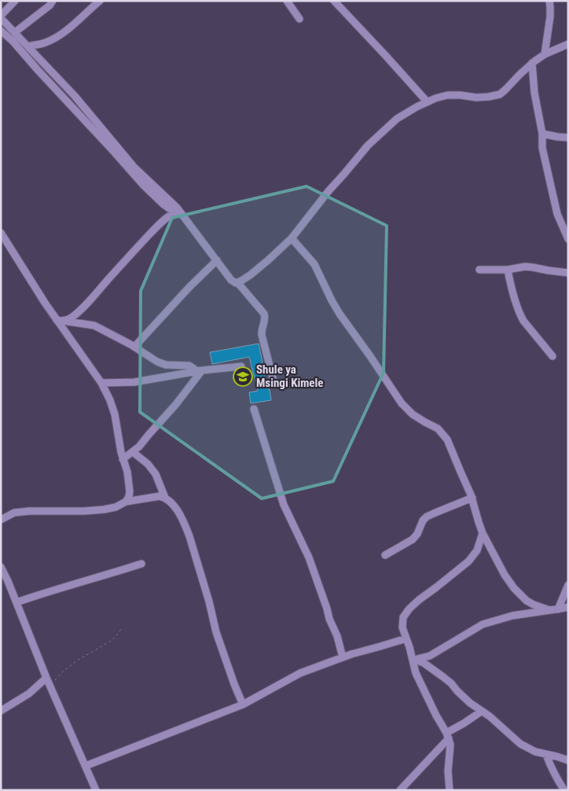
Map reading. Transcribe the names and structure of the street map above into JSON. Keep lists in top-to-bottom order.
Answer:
{
  "places": {
    "school or university": ["Shule ya Msingi Kimele"]
  }
}
